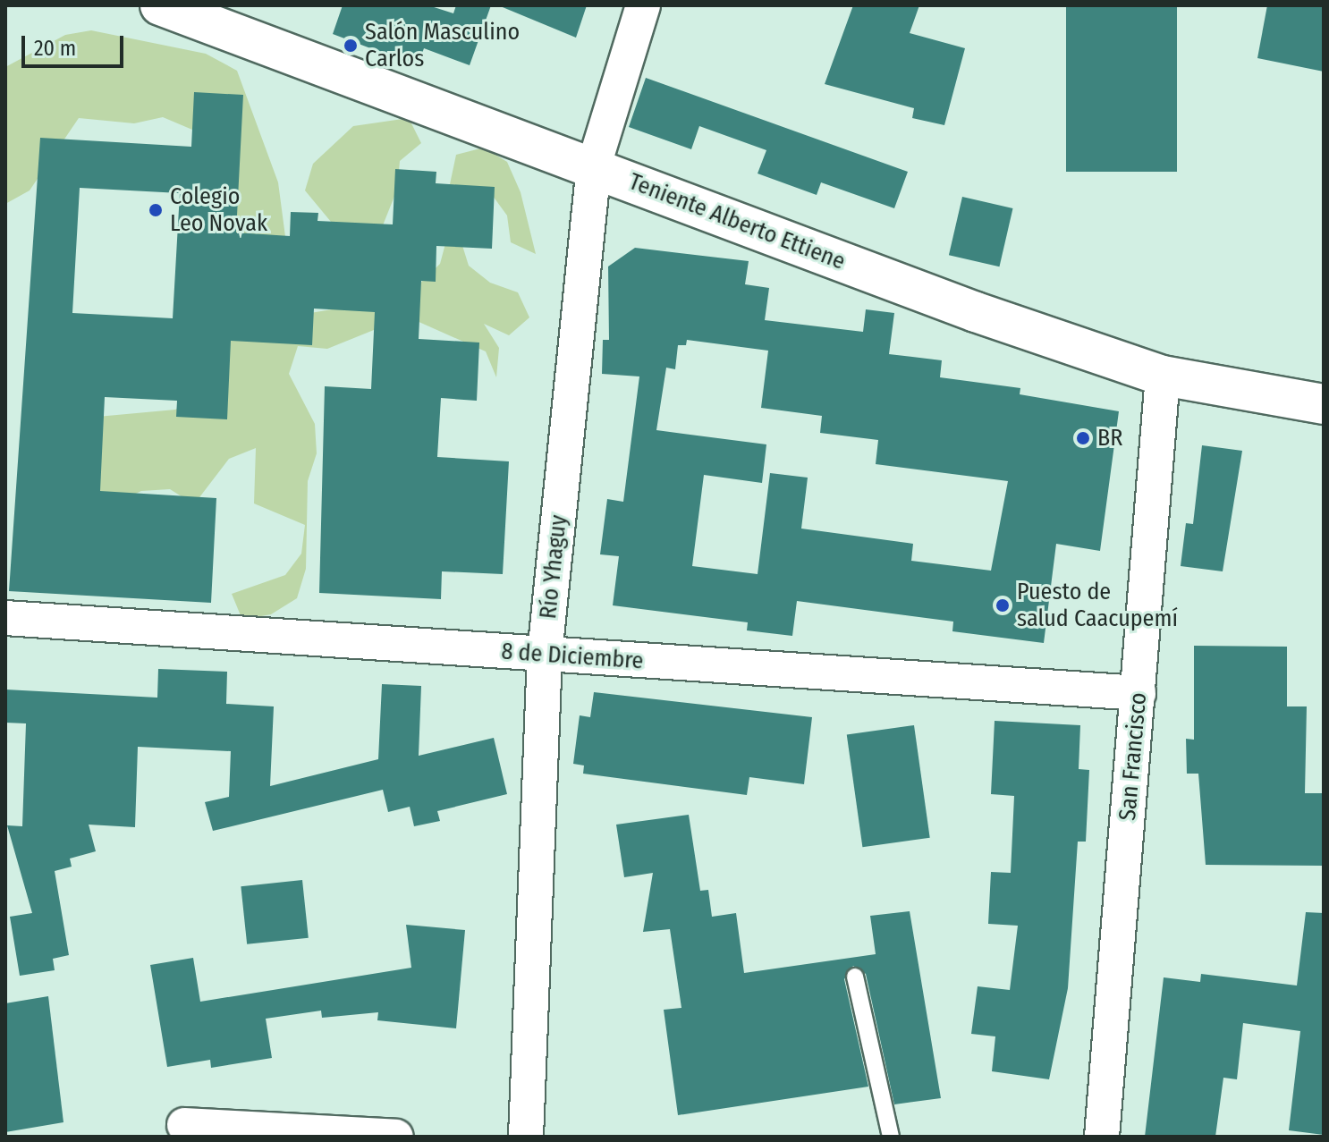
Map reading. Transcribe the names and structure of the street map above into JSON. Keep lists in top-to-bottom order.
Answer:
{
  "streets": {
    "main road": ["Teniente Alberto Ettiene"],
    "street": ["Río Yhaguy", "8 de Diciembre", "San Francisco"]
  },
  "crossings": [
    ["Teniente Alberto Ettiene", "Río Yhaguy"],
    ["Teniente Alberto Ettiene", "San Francisco"],
    ["Río Yhaguy", "8 de Diciembre"],
    ["8 de Diciembre", "San Francisco"]
  ],
  "places": [
    "Salón Masculino Carlos",
    "Colegio Leo Novak",
    "BR",
    "Puesto de salud Caacupemí"
  ],
  "scale_bar": "20 m"
}
